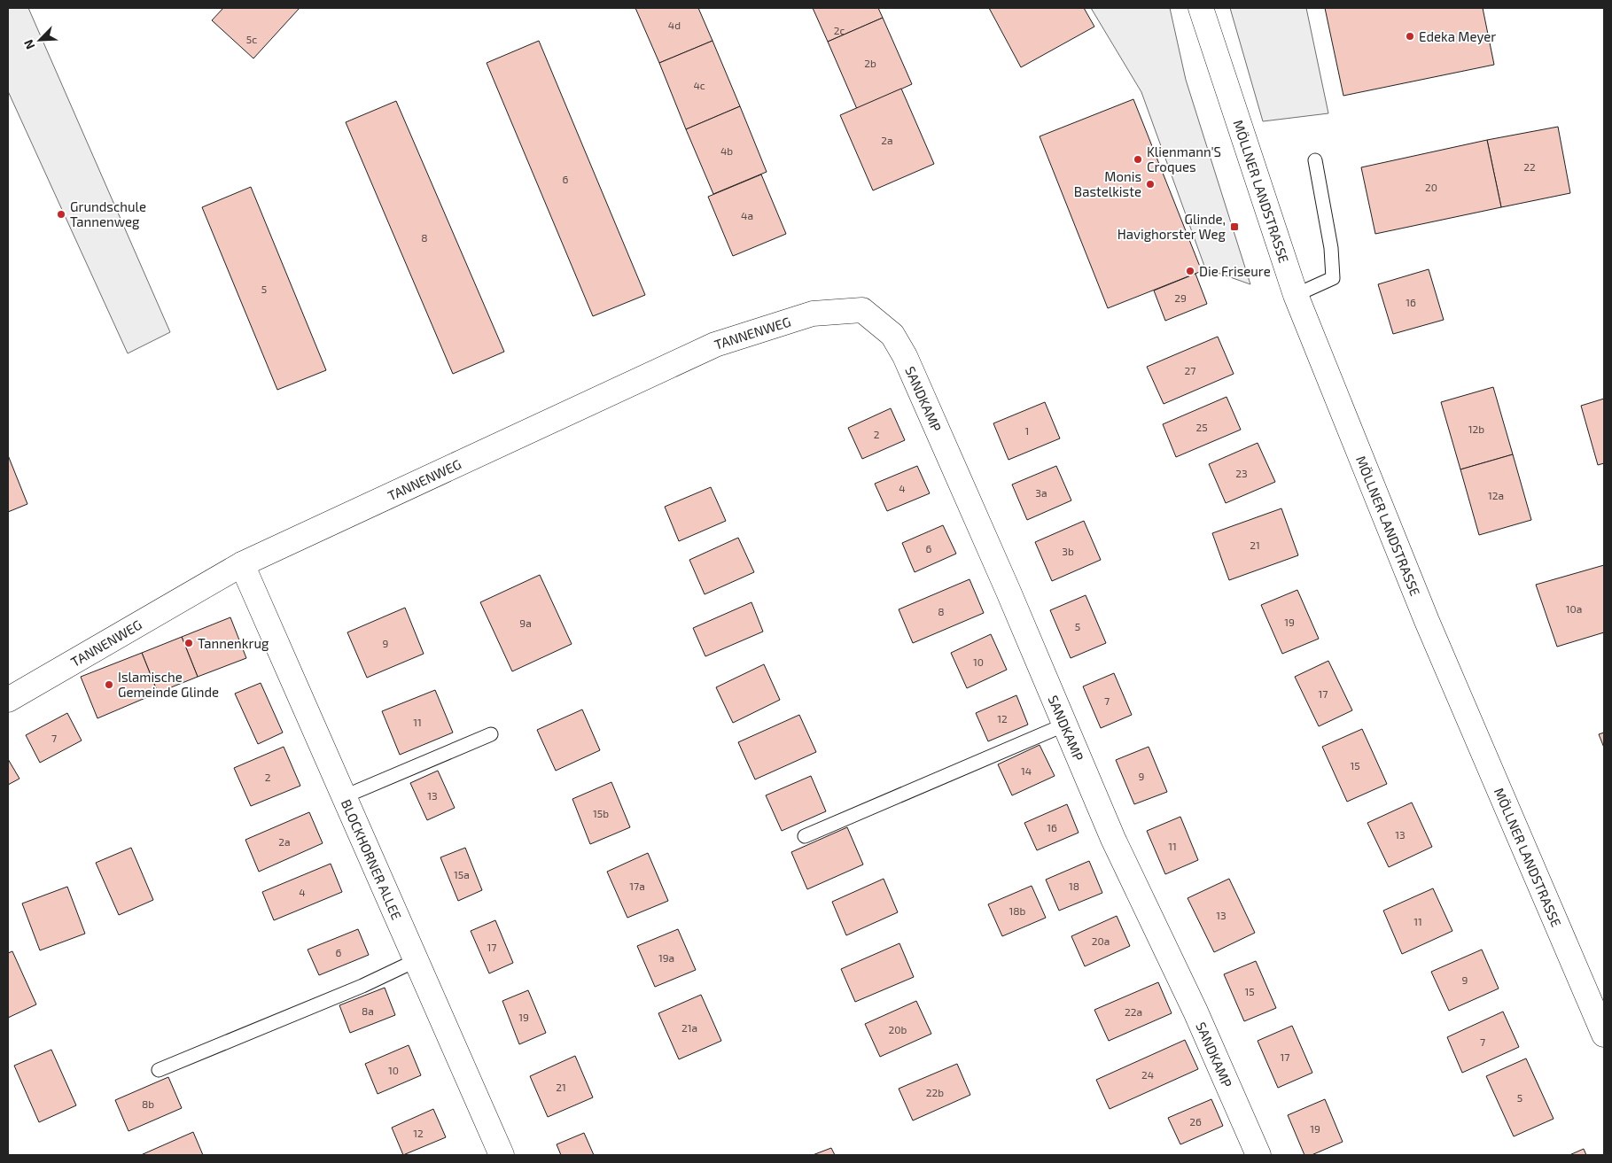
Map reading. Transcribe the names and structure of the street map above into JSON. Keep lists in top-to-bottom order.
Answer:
{
  "streets": {
    "street": [
      "MÖLLNER LANDSTRASSE",
      "TANNENWEG",
      "SANDKAMP",
      "BLOCKHORNER ALLEE"
    ]
  },
  "crossings": [
    ["TANNENWEG", "SANDKAMP"],
    ["TANNENWEG", "BLOCKHORNER ALLEE"]
  ],
  "places": {
    "other": [
      "Edeka Meyer",
      "Klienmann'S Croques",
      "Monis Bastelkiste",
      "Grundschule Tannenweg",
      "Die Friseure",
      "Tannenkrug",
      "Islamische Gemeinde Glinde"
    ],
    "transit": ["Glinde, Havighorster Weg"]
  },
  "house_numbers": [
    "4d",
    "2c",
    "5c",
    "2b",
    "4c",
    "2a",
    "4b",
    "22",
    "6",
    "20",
    "4a",
    "8",
    "5",
    "29",
    "16",
    "27",
    "25",
    "12b",
    "1",
    "2",
    "23",
    "4",
    "3a",
    "12a",
    "21",
    "6",
    "3b",
    "10a",
    "8",
    "19",
    "9a",
    "5",
    "9",
    "10",
    "17",
    "7",
    "12",
    "11",
    "7",
    "15",
    "14",
    "9",
    "2",
    "13",
    "15b",
    "16",
    "13",
    "2a",
    "11",
    "15a",
    "17a",
    "18",
    "4",
    "18b",
    "13",
    "11",
    "20a",
    "17",
    "6",
    "19a",
    "9",
    "15",
    "8a",
    "22a",
    "19",
    "21a",
    "20b",
    "7",
    "17",
    "10",
    "24",
    "21",
    "22b",
    "5",
    "8b",
    "26",
    "19",
    "12"
  ],
  "north": "bottom left"
}
